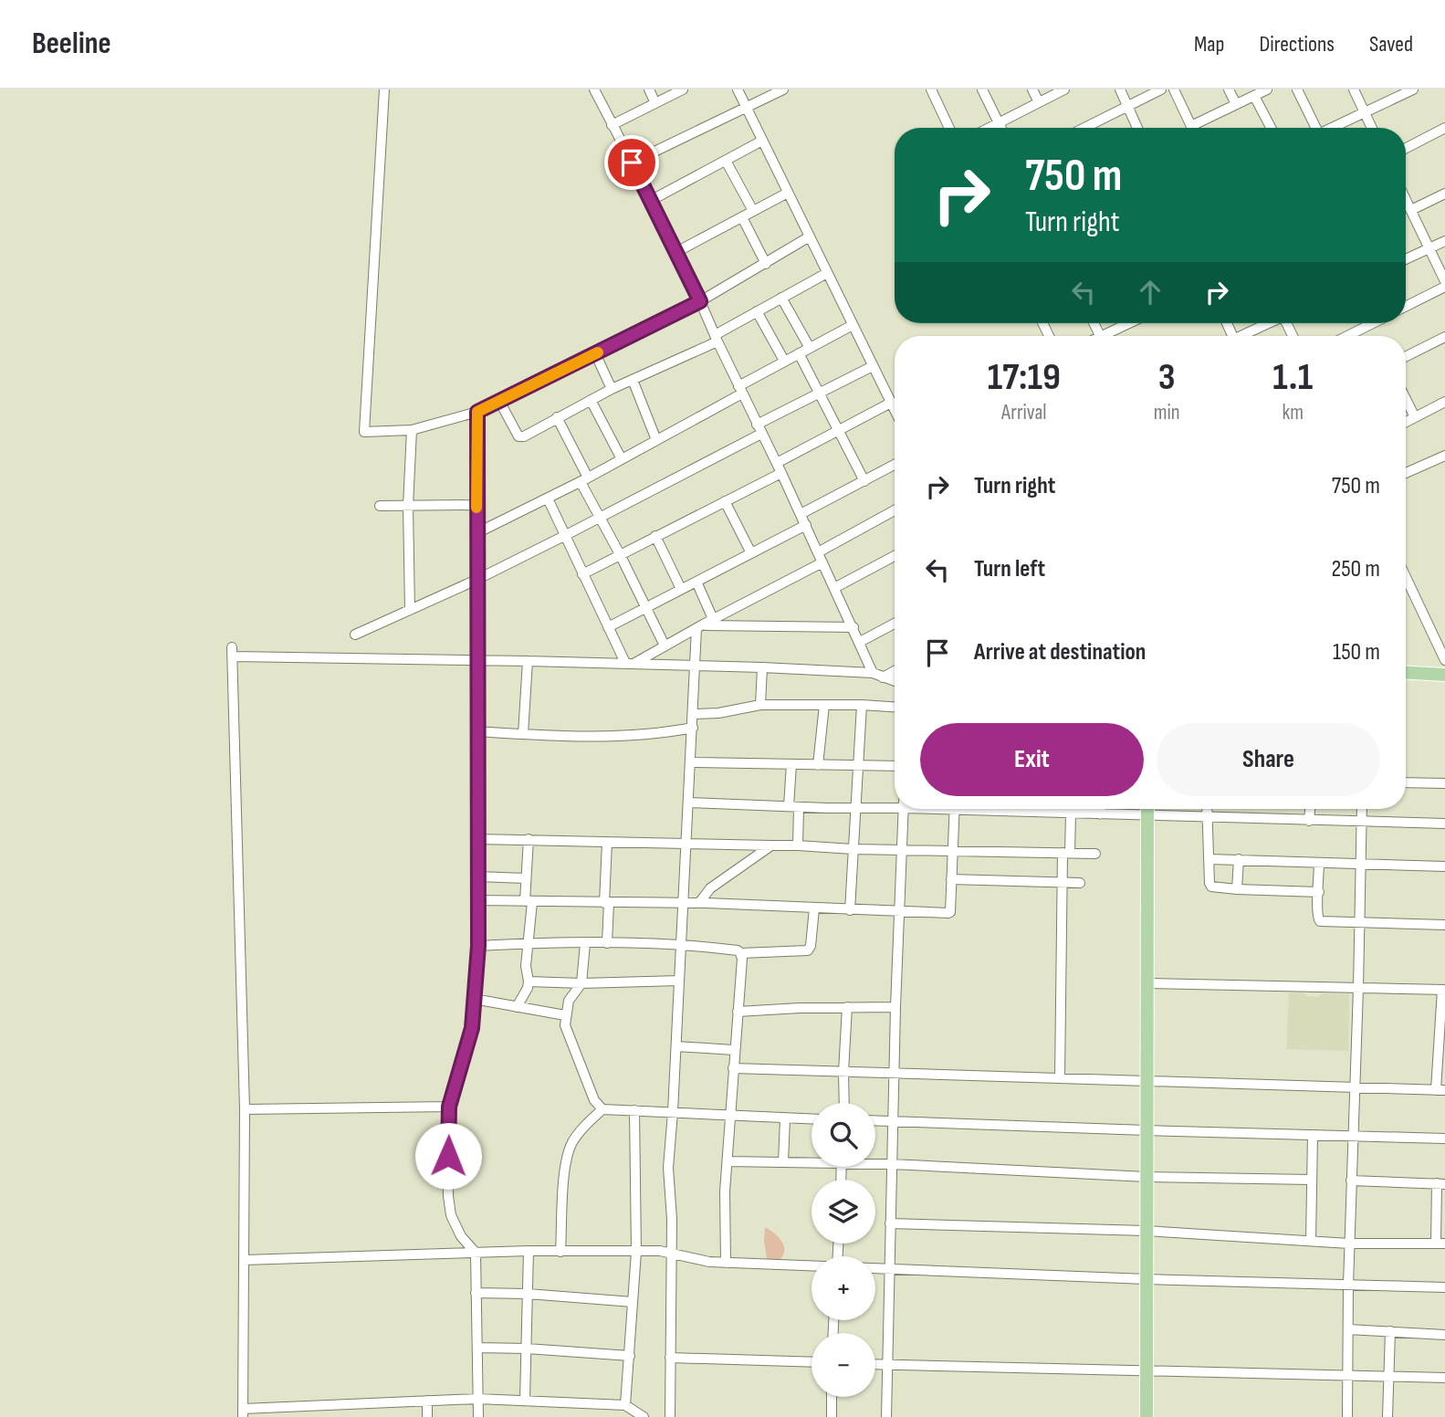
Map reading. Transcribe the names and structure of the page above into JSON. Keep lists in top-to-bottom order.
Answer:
{
  "page": {
    "header": "Beeline",
    "nav": ["Map", "Directions", "Saved"],
    "turn": ["750 m", "Turn right"],
    "eta": [
      "17:19",
      "Arrival",
      "3",
      "min",
      "1.1",
      "km"
    ],
    "list": [
      {
        "name": "Turn right",
        "value": "750 m"
      },
      {
        "name": "Turn left",
        "value": "250 m"
      },
      {
        "name": "Arrive at destination",
        "value": "150 m"
      }
    ],
    "buttons": ["Exit", "Share"],
    "map_buttons": ["+", "−"]
  }
}
